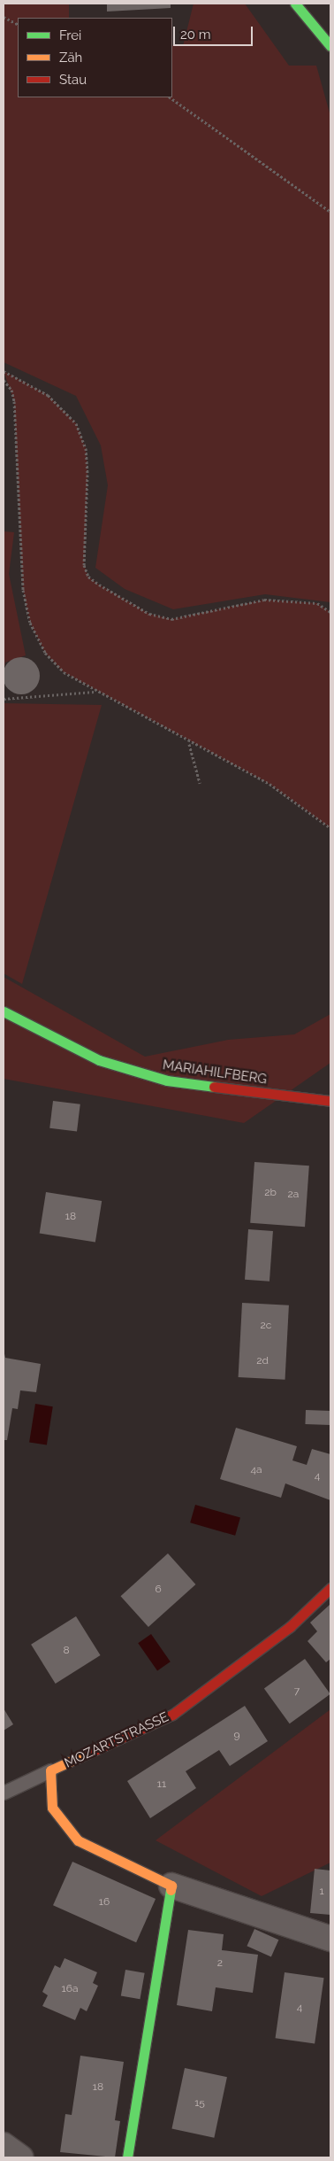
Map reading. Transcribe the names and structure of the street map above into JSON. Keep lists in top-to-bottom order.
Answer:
{
  "streets": {
    "street": ["MARIAHILFBERG", "MOZARTSTRASSE"]
  },
  "house_numbers": [
    "2b",
    "2a",
    "18",
    "2c",
    "2d",
    "4a",
    "4",
    "6",
    "8",
    "7",
    "9",
    "11",
    "1",
    "16",
    "2",
    "16a",
    "4",
    "18",
    "15"
  ],
  "legend": ["Frei", "Zäh", "Stau"],
  "scale_bar": "20 m"
}
